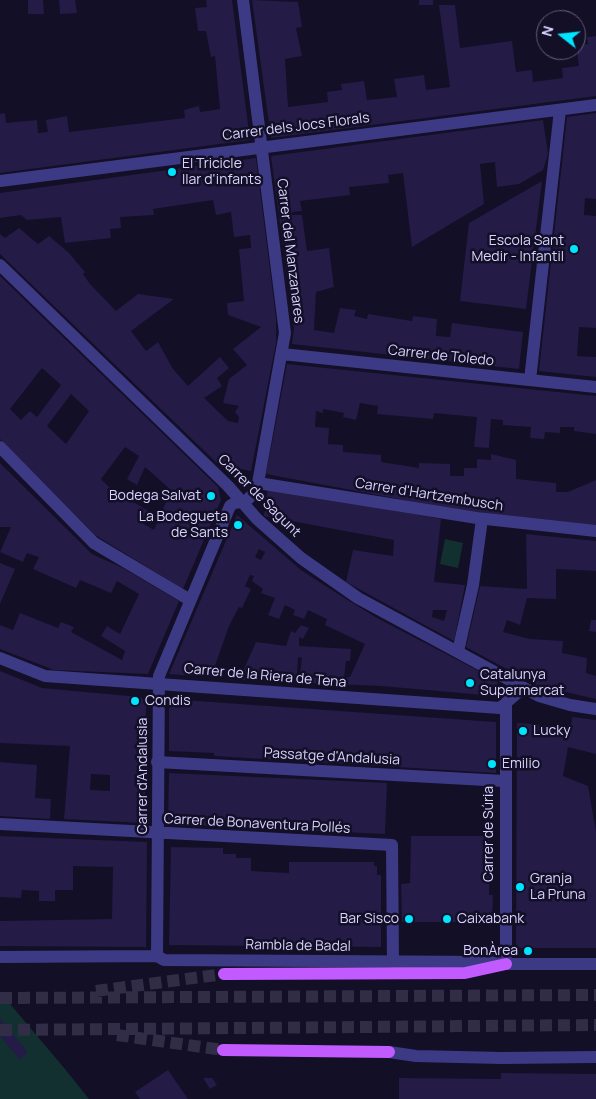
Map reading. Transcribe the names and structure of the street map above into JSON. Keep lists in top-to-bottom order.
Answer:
{
  "streets": {
    "street": [
      "Carrer dels Jocs Florals",
      "Carrer del Manzanares",
      "Carrer de Toledo",
      "Carrer d'Hartzembusch",
      "Carrer de Sagunt",
      "Carrer de la Riera de Tena",
      "Passatge d'Andalusia",
      "Carrer d'Andalusia",
      "Carrer de Bonaventura Pollés",
      "Carrer de Súria",
      "Rambla de Badal"
    ]
  },
  "crossings": [
    ["Carrer dels Jocs Florals", "Carrer del Manzanares"],
    ["Carrer del Manzanares", "Carrer de Toledo"],
    ["Carrer del Manzanares", "Carrer d'Hartzembusch"],
    ["Carrer del Manzanares", "Carrer de Sagunt"],
    ["Carrer del Manzanares", "Carrer d'Andalusia"],
    ["Carrer de Sagunt", "Carrer d'Andalusia"],
    ["Carrer de la Riera de Tena", "Carrer d'Andalusia"],
    ["Carrer de la Riera de Tena", "Carrer de Súria"],
    ["Passatge d'Andalusia", "Carrer d'Andalusia"],
    ["Passatge d'Andalusia", "Carrer de Súria"],
    ["Carrer d'Andalusia", "Carrer de Bonaventura Pollés"],
    ["Carrer d'Andalusia", "Rambla de Badal"],
    ["Carrer de Bonaventura Pollés", "Rambla de Badal"],
    ["Carrer de Súria", "Rambla de Badal"]
  ],
  "places": [
    "El Tricicle llar d'infants",
    "Escola Sant Medir - Infantil",
    "Bodega Salvat",
    "La Bodegueta de Sants",
    "Catalunya Supermercat",
    "Condis",
    "Lucky",
    "Emilio",
    "Granja La Pruna",
    "Bar Sisco",
    "Caixabank",
    "BonÀrea"
  ],
  "north": "left"
}
